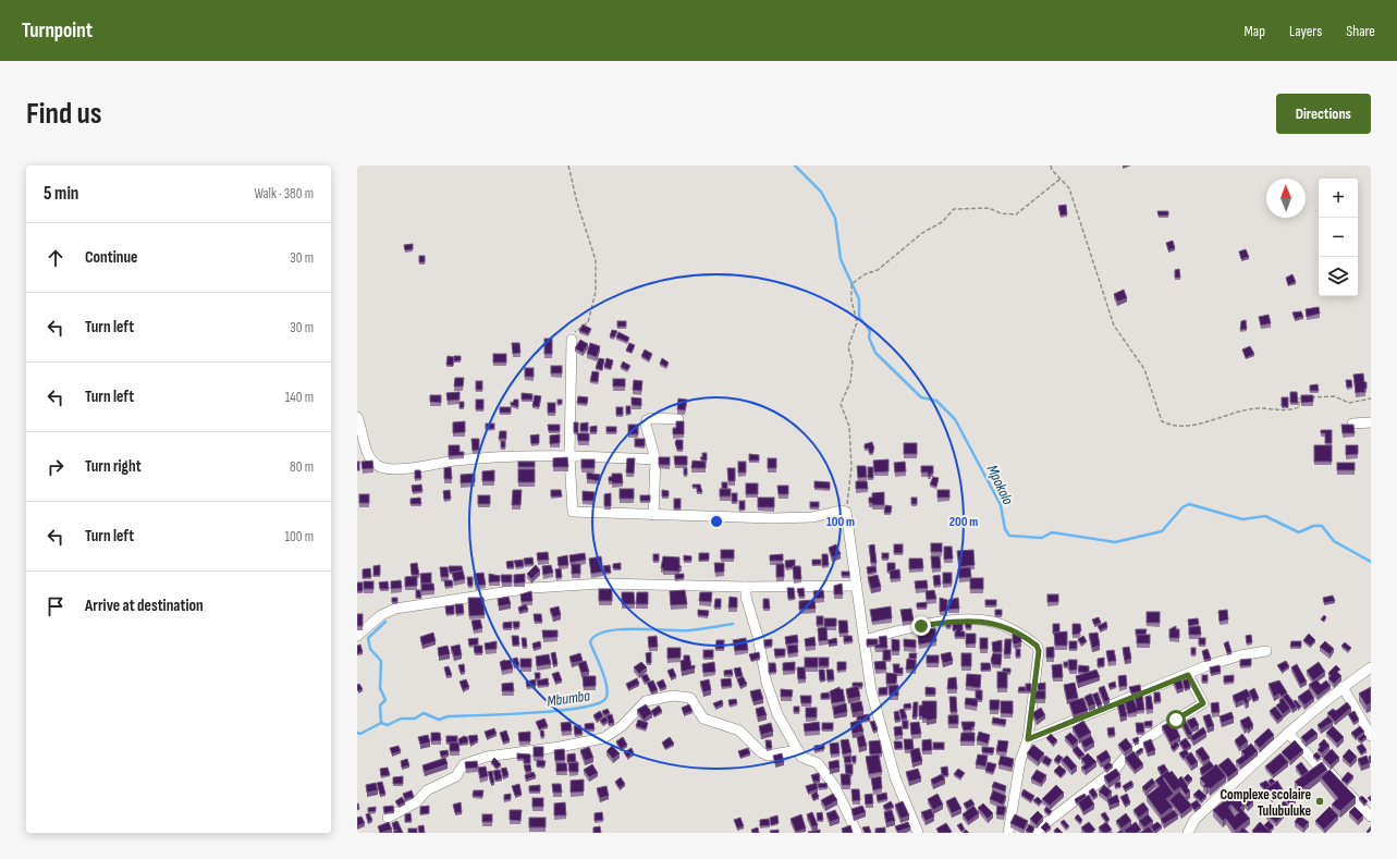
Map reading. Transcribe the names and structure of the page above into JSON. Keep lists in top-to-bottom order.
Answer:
{
  "water": ["Mpokolo", "Mbumba"],
  "places": ["Complexe scolaire Tulubuluke"],
  "north": "top",
  "page": {
    "header": "Turnpoint",
    "nav": ["Map", "Layers", "Share"],
    "buttons": "Directions",
    "title": "Find us",
    "heading": ["5 min", "Walk · 380 m"],
    "map_buttons": ["+", "−"],
    "list": [
      ["Continue", "30 m"],
      ["Turn left", "30 m"],
      ["Turn left", "140 m"],
      ["Turn right", "80 m"],
      ["Turn left", "100 m"],
      "Arrive at destination"
    ]
  },
  "rings": ["100 m", "200 m"]
}
